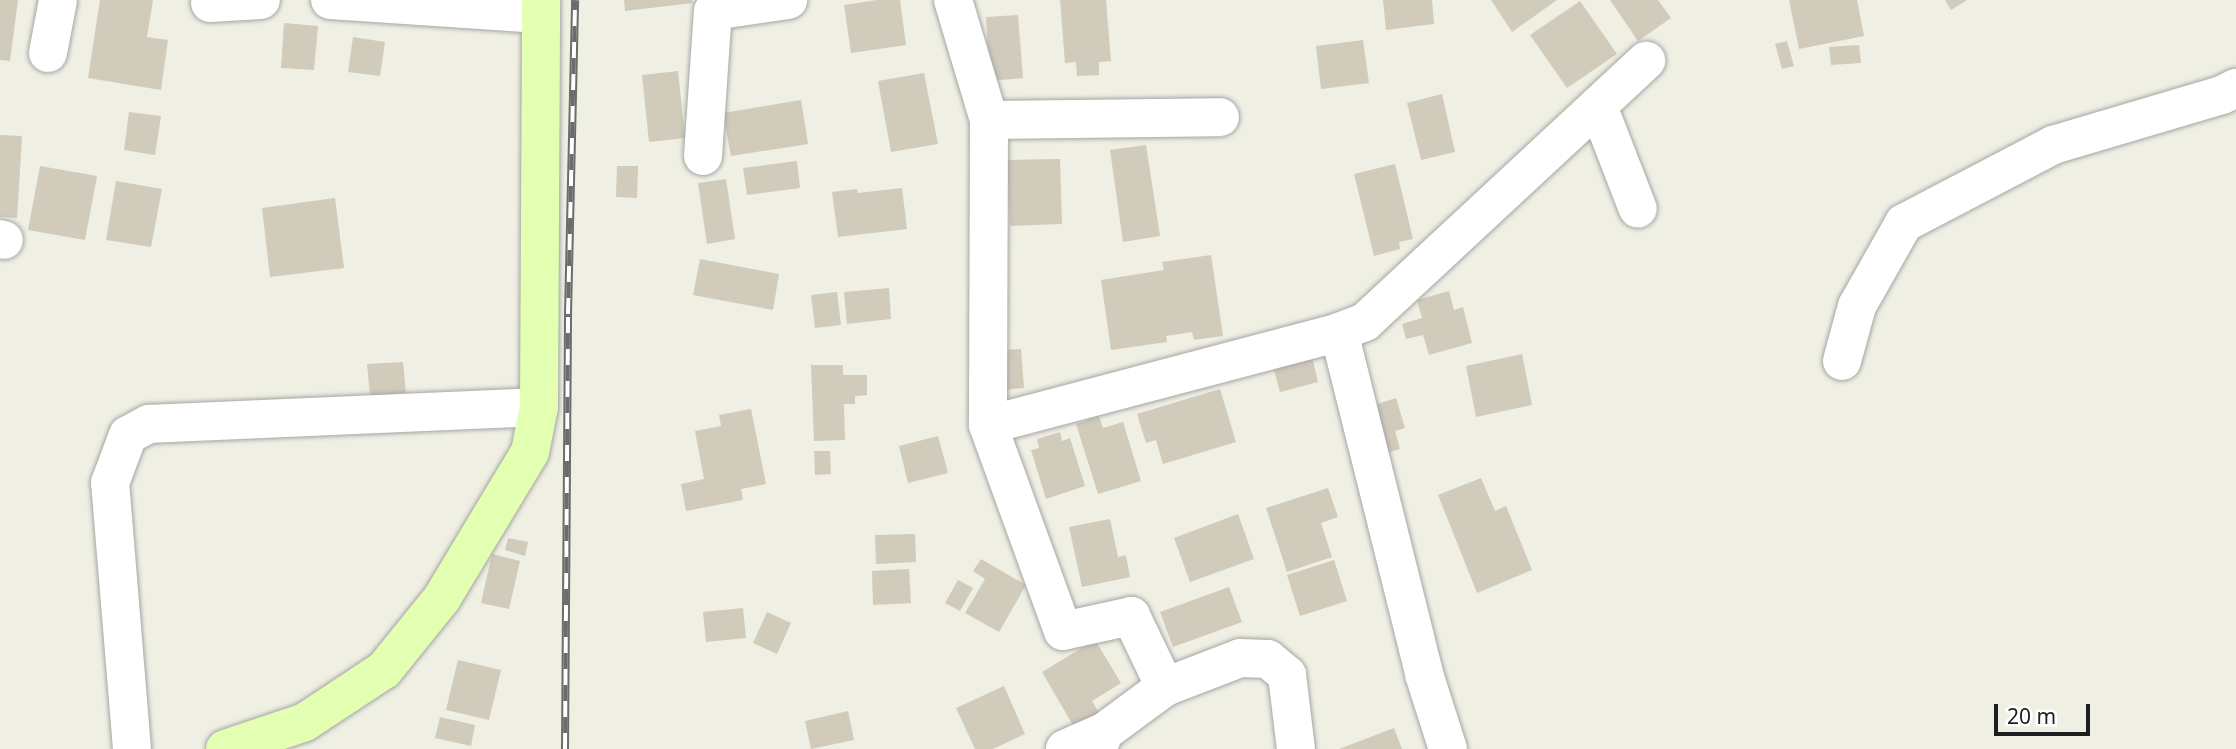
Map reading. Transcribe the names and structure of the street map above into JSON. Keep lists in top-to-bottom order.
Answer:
{
  "scale_bar": "20 m"
}
